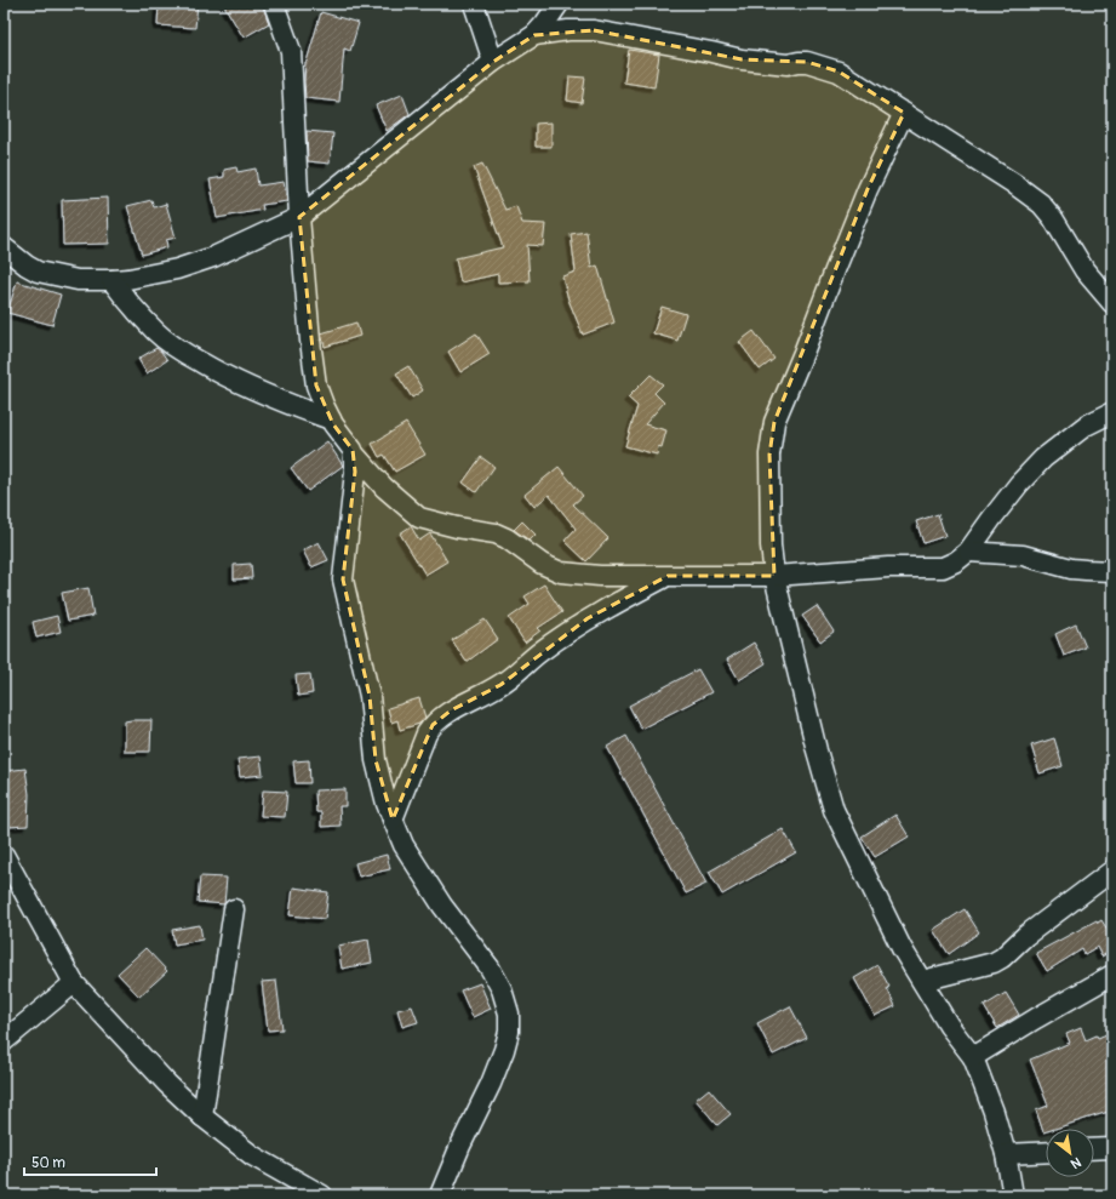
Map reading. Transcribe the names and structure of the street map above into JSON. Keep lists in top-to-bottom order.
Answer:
{
  "scale_bar": "50 m",
  "north": "bottom right"
}
